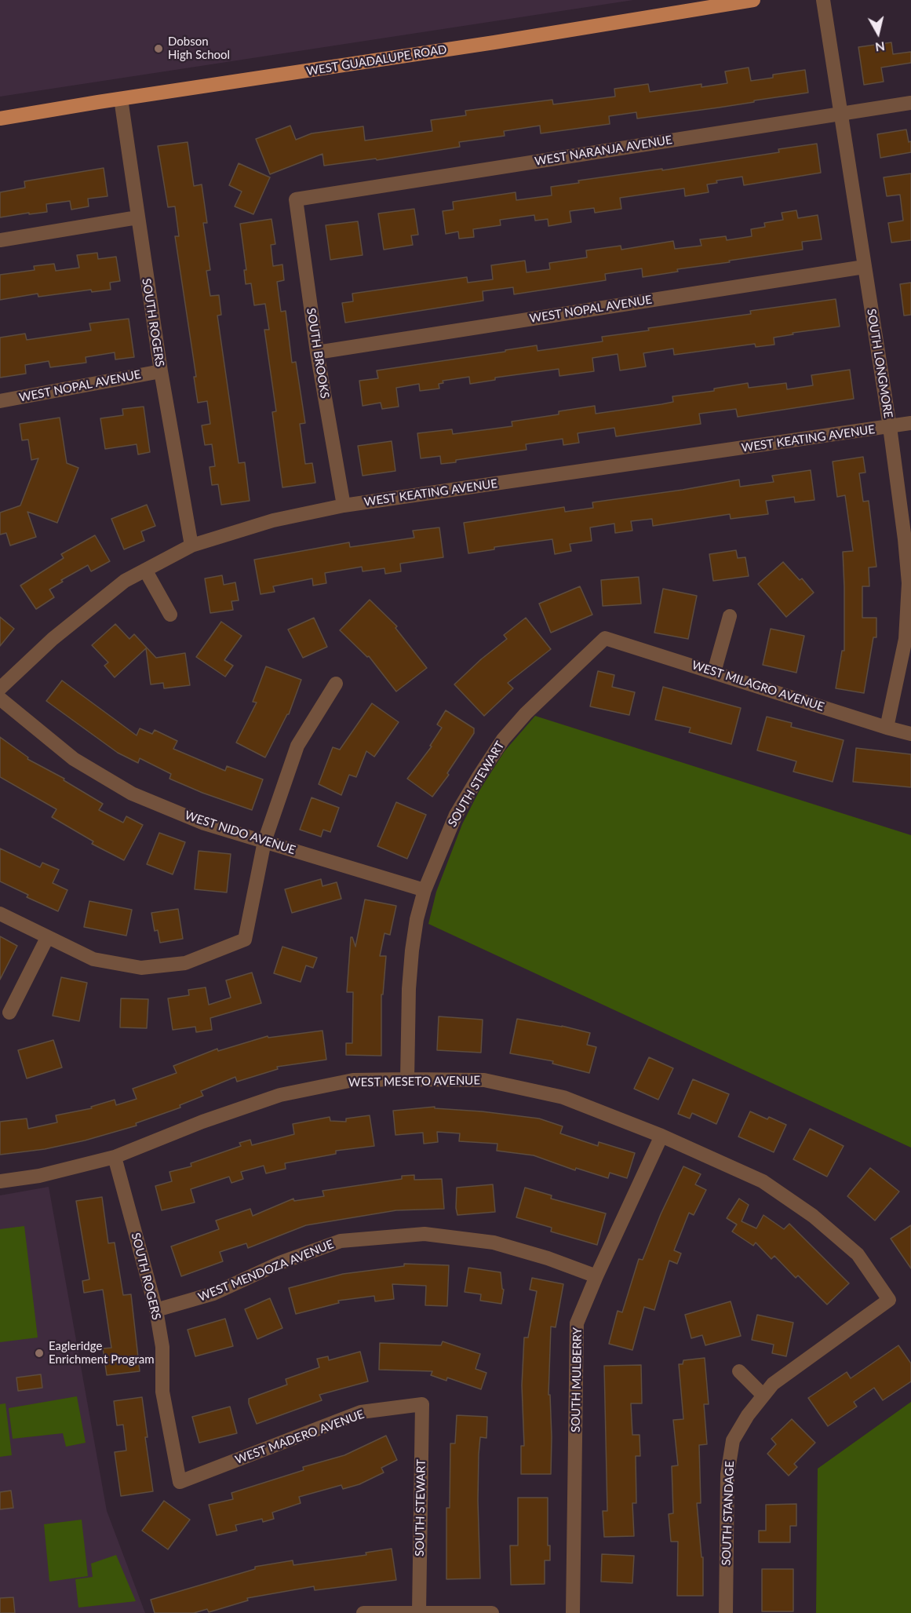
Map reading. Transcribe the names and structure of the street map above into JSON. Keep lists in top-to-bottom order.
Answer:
{
  "streets": {
    "main road": ["WEST GUADALUPE ROAD"],
    "street": [
      "WEST NARANJA AVENUE",
      "WEST NOPAL AVENUE",
      "SOUTH ROGERS",
      "SOUTH BROOKS",
      "SOUTH LONGMORE",
      "WEST KEATING AVENUE",
      "WEST MILAGRO AVENUE",
      "SOUTH STEWART",
      "WEST NIDO AVENUE",
      "WEST MESETO AVENUE",
      "WEST MENDOZA AVENUE",
      "SOUTH MULBERRY",
      "WEST MADERO AVENUE",
      "SOUTH STANDAGE"
    ]
  },
  "crossings": [
    ["WEST GUADALUPE ROAD", "SOUTH ROGERS"],
    ["WEST NARANJA AVENUE", "SOUTH BROOKS"],
    ["WEST NARANJA AVENUE", "SOUTH LONGMORE"],
    ["WEST NOPAL AVENUE", "SOUTH ROGERS"],
    ["WEST NOPAL AVENUE", "SOUTH BROOKS"],
    ["WEST NOPAL AVENUE", "SOUTH LONGMORE"],
    ["SOUTH ROGERS", "WEST KEATING AVENUE"],
    ["SOUTH ROGERS", "WEST MESETO AVENUE"],
    ["SOUTH ROGERS", "WEST MENDOZA AVENUE"],
    ["SOUTH ROGERS", "WEST MADERO AVENUE"],
    ["SOUTH BROOKS", "WEST KEATING AVENUE"],
    ["SOUTH LONGMORE", "WEST KEATING AVENUE"],
    ["SOUTH LONGMORE", "WEST MILAGRO AVENUE"],
    ["WEST MILAGRO AVENUE", "SOUTH STEWART"],
    ["SOUTH STEWART", "WEST NIDO AVENUE"],
    ["SOUTH STEWART", "WEST MESETO AVENUE"],
    ["SOUTH STEWART", "WEST MADERO AVENUE"],
    ["WEST MESETO AVENUE", "SOUTH MULBERRY"],
    ["WEST MESETO AVENUE", "SOUTH STANDAGE"],
    ["WEST MENDOZA AVENUE", "SOUTH MULBERRY"]
  ],
  "places": ["Dobson High School", "Eagleridge Enrichment Program"],
  "north": "bottom"
}
